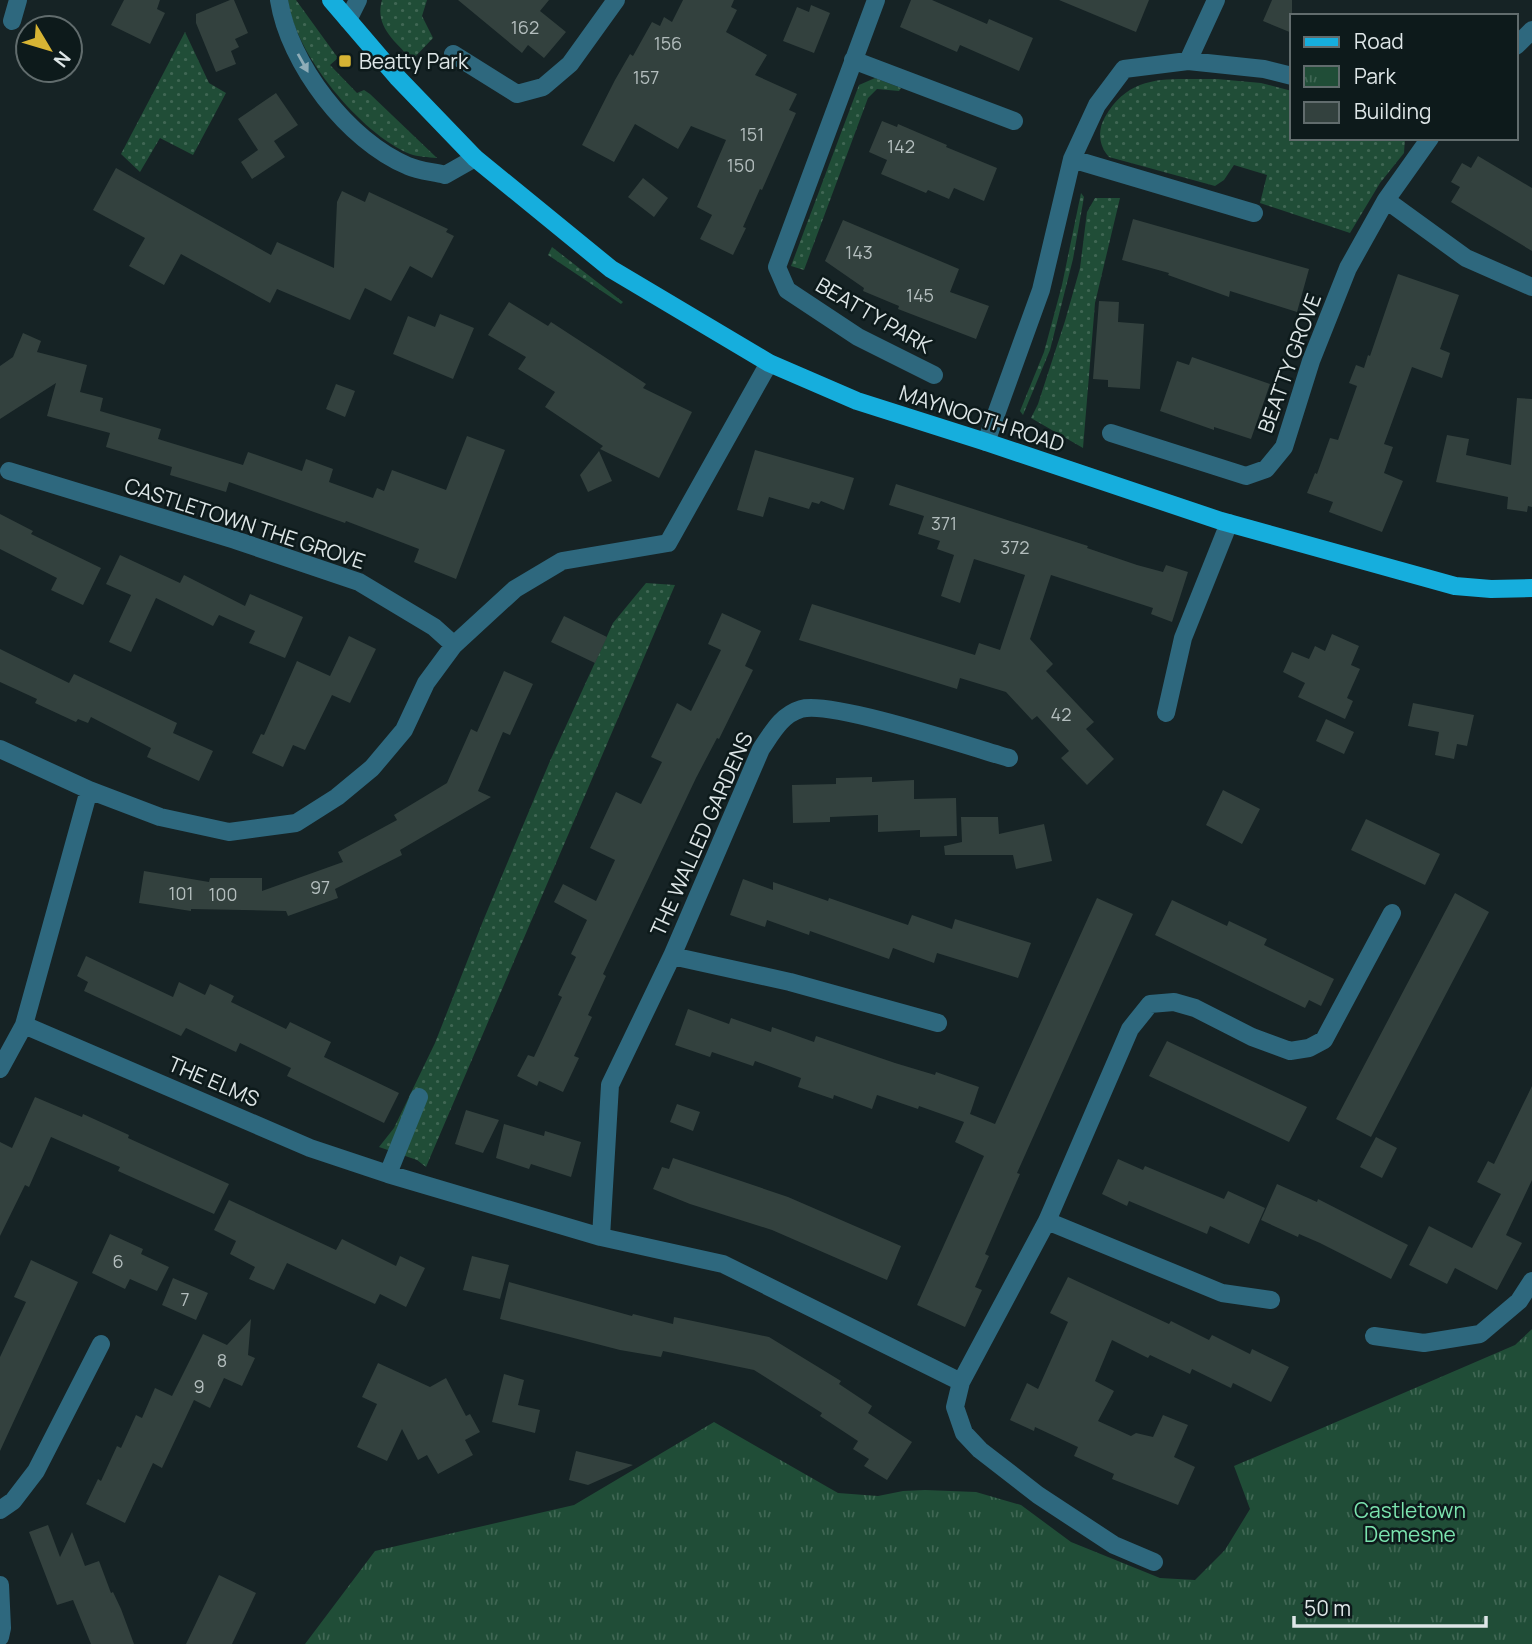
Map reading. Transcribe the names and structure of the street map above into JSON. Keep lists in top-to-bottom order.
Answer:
{
  "streets": {
    "main road": ["MAYNOOTH ROAD"],
    "street": [
      "BEATTY PARK",
      "BEATTY GROVE",
      "CASTLETOWN THE GROVE",
      "THE WALLED GARDENS",
      "THE ELMS"
    ]
  },
  "parks": ["Castletown Demesne"],
  "places": {
    "transit": ["Beatty Park"]
  },
  "house_numbers": [
    "162",
    "156",
    "157",
    "151",
    "142",
    "150",
    "143",
    "145",
    "371",
    "372",
    "42",
    "97",
    "101",
    "100",
    "6",
    "7",
    "8",
    "9"
  ],
  "legend": ["Road", "Park", "Building"],
  "scale_bar": "50 m",
  "north": "bottom right"
}
